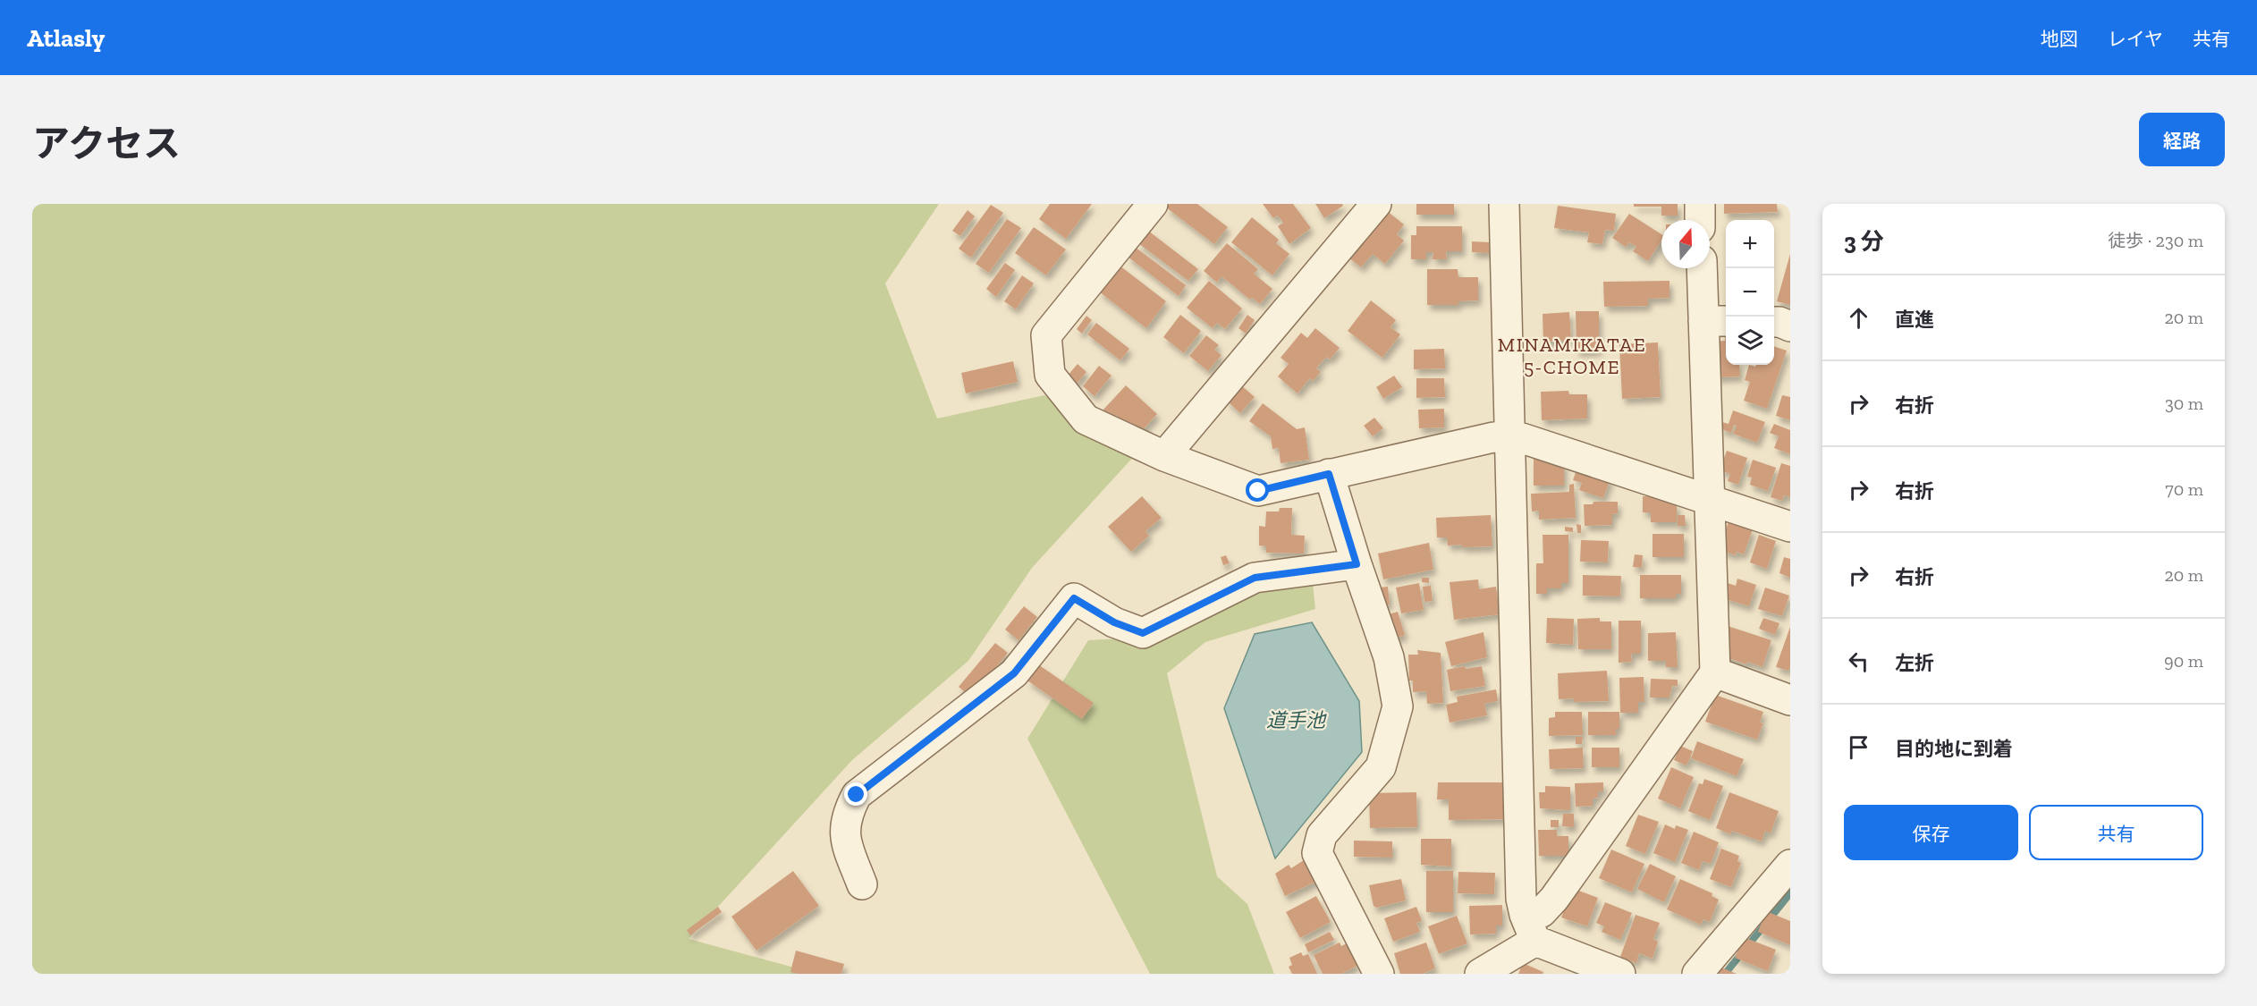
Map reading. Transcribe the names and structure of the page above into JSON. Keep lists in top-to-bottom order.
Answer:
{
  "districts": ["MINAMIKATAE 5-CHOME"],
  "water": ["道手池"],
  "north": "top",
  "page": {
    "header": "Atlasly",
    "nav": ["地図", "レイヤ", "共有"],
    "title": "アクセス",
    "buttons": [
      "経路",
      ["保存", "共有"]
    ],
    "heading": ["3 分", "徒歩 · 230 m"],
    "map_buttons": ["+", "−"],
    "list": [
      ["直進", "20 m"],
      ["右折", "30 m"],
      ["右折", "70 m"],
      ["右折", "20 m"],
      ["左折", "90 m"],
      "目的地に到着"
    ]
  }
}
